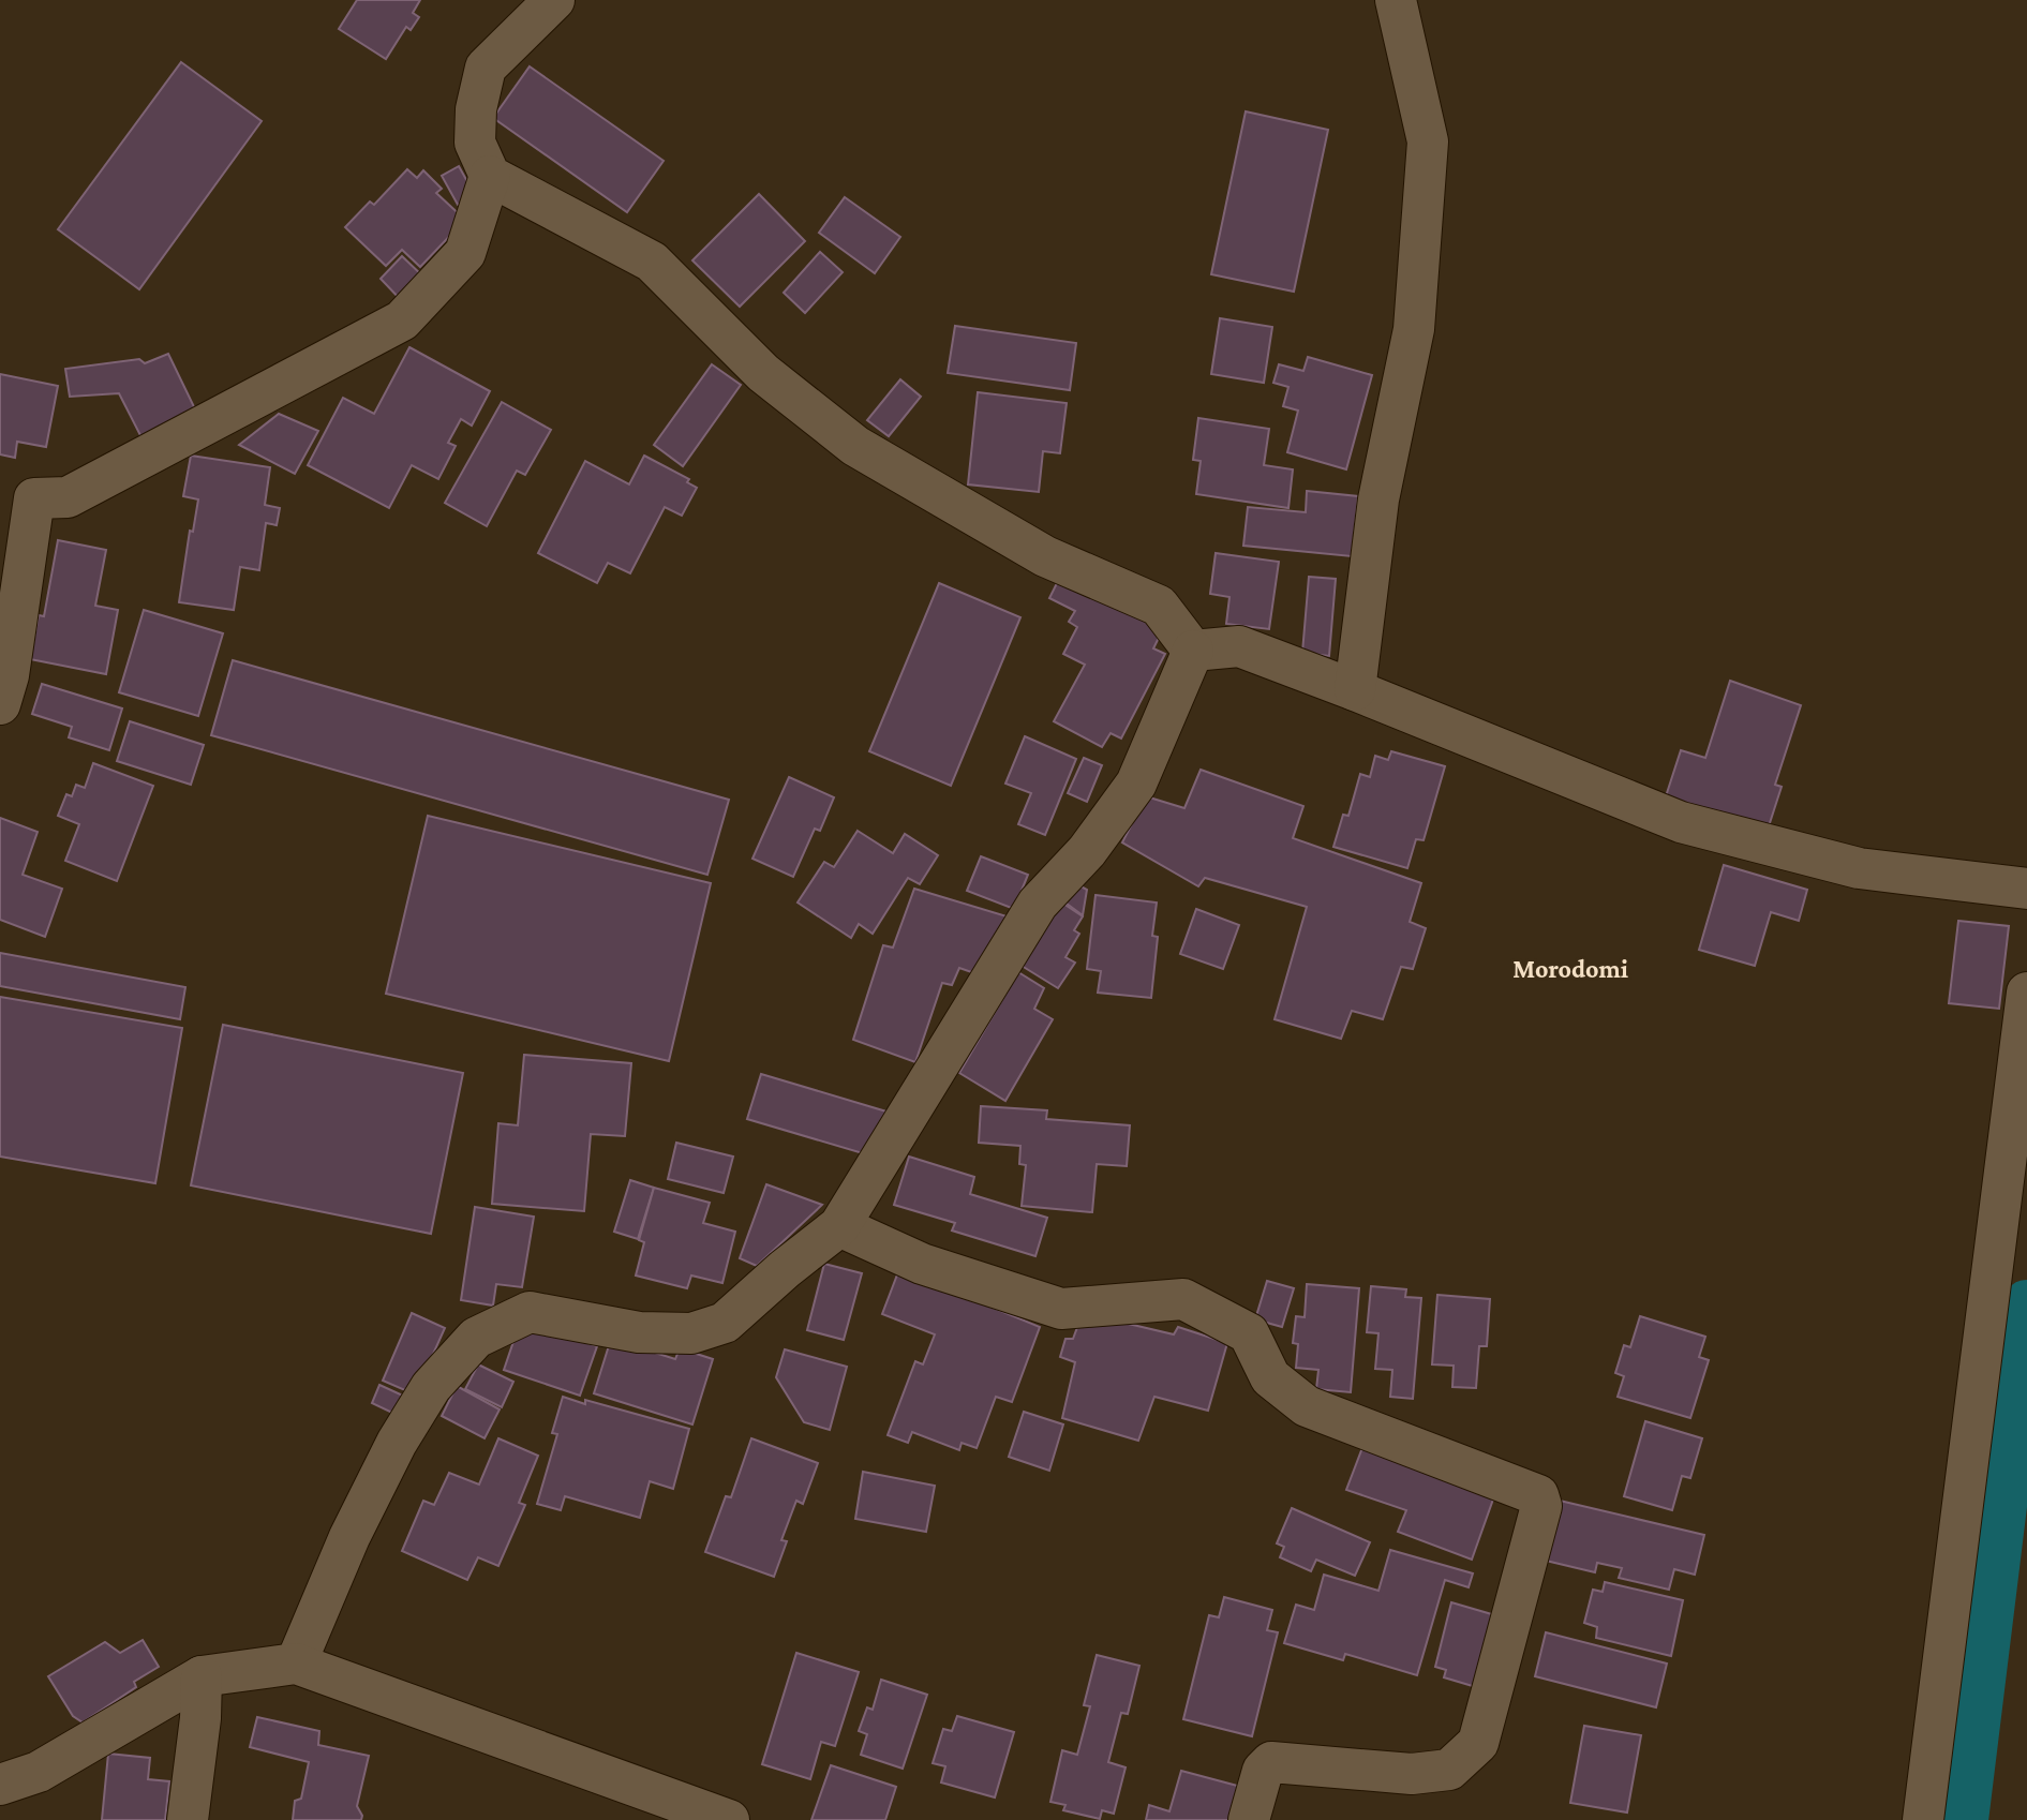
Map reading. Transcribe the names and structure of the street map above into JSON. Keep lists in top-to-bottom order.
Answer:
{
  "districts": ["Morodomi"]
}
